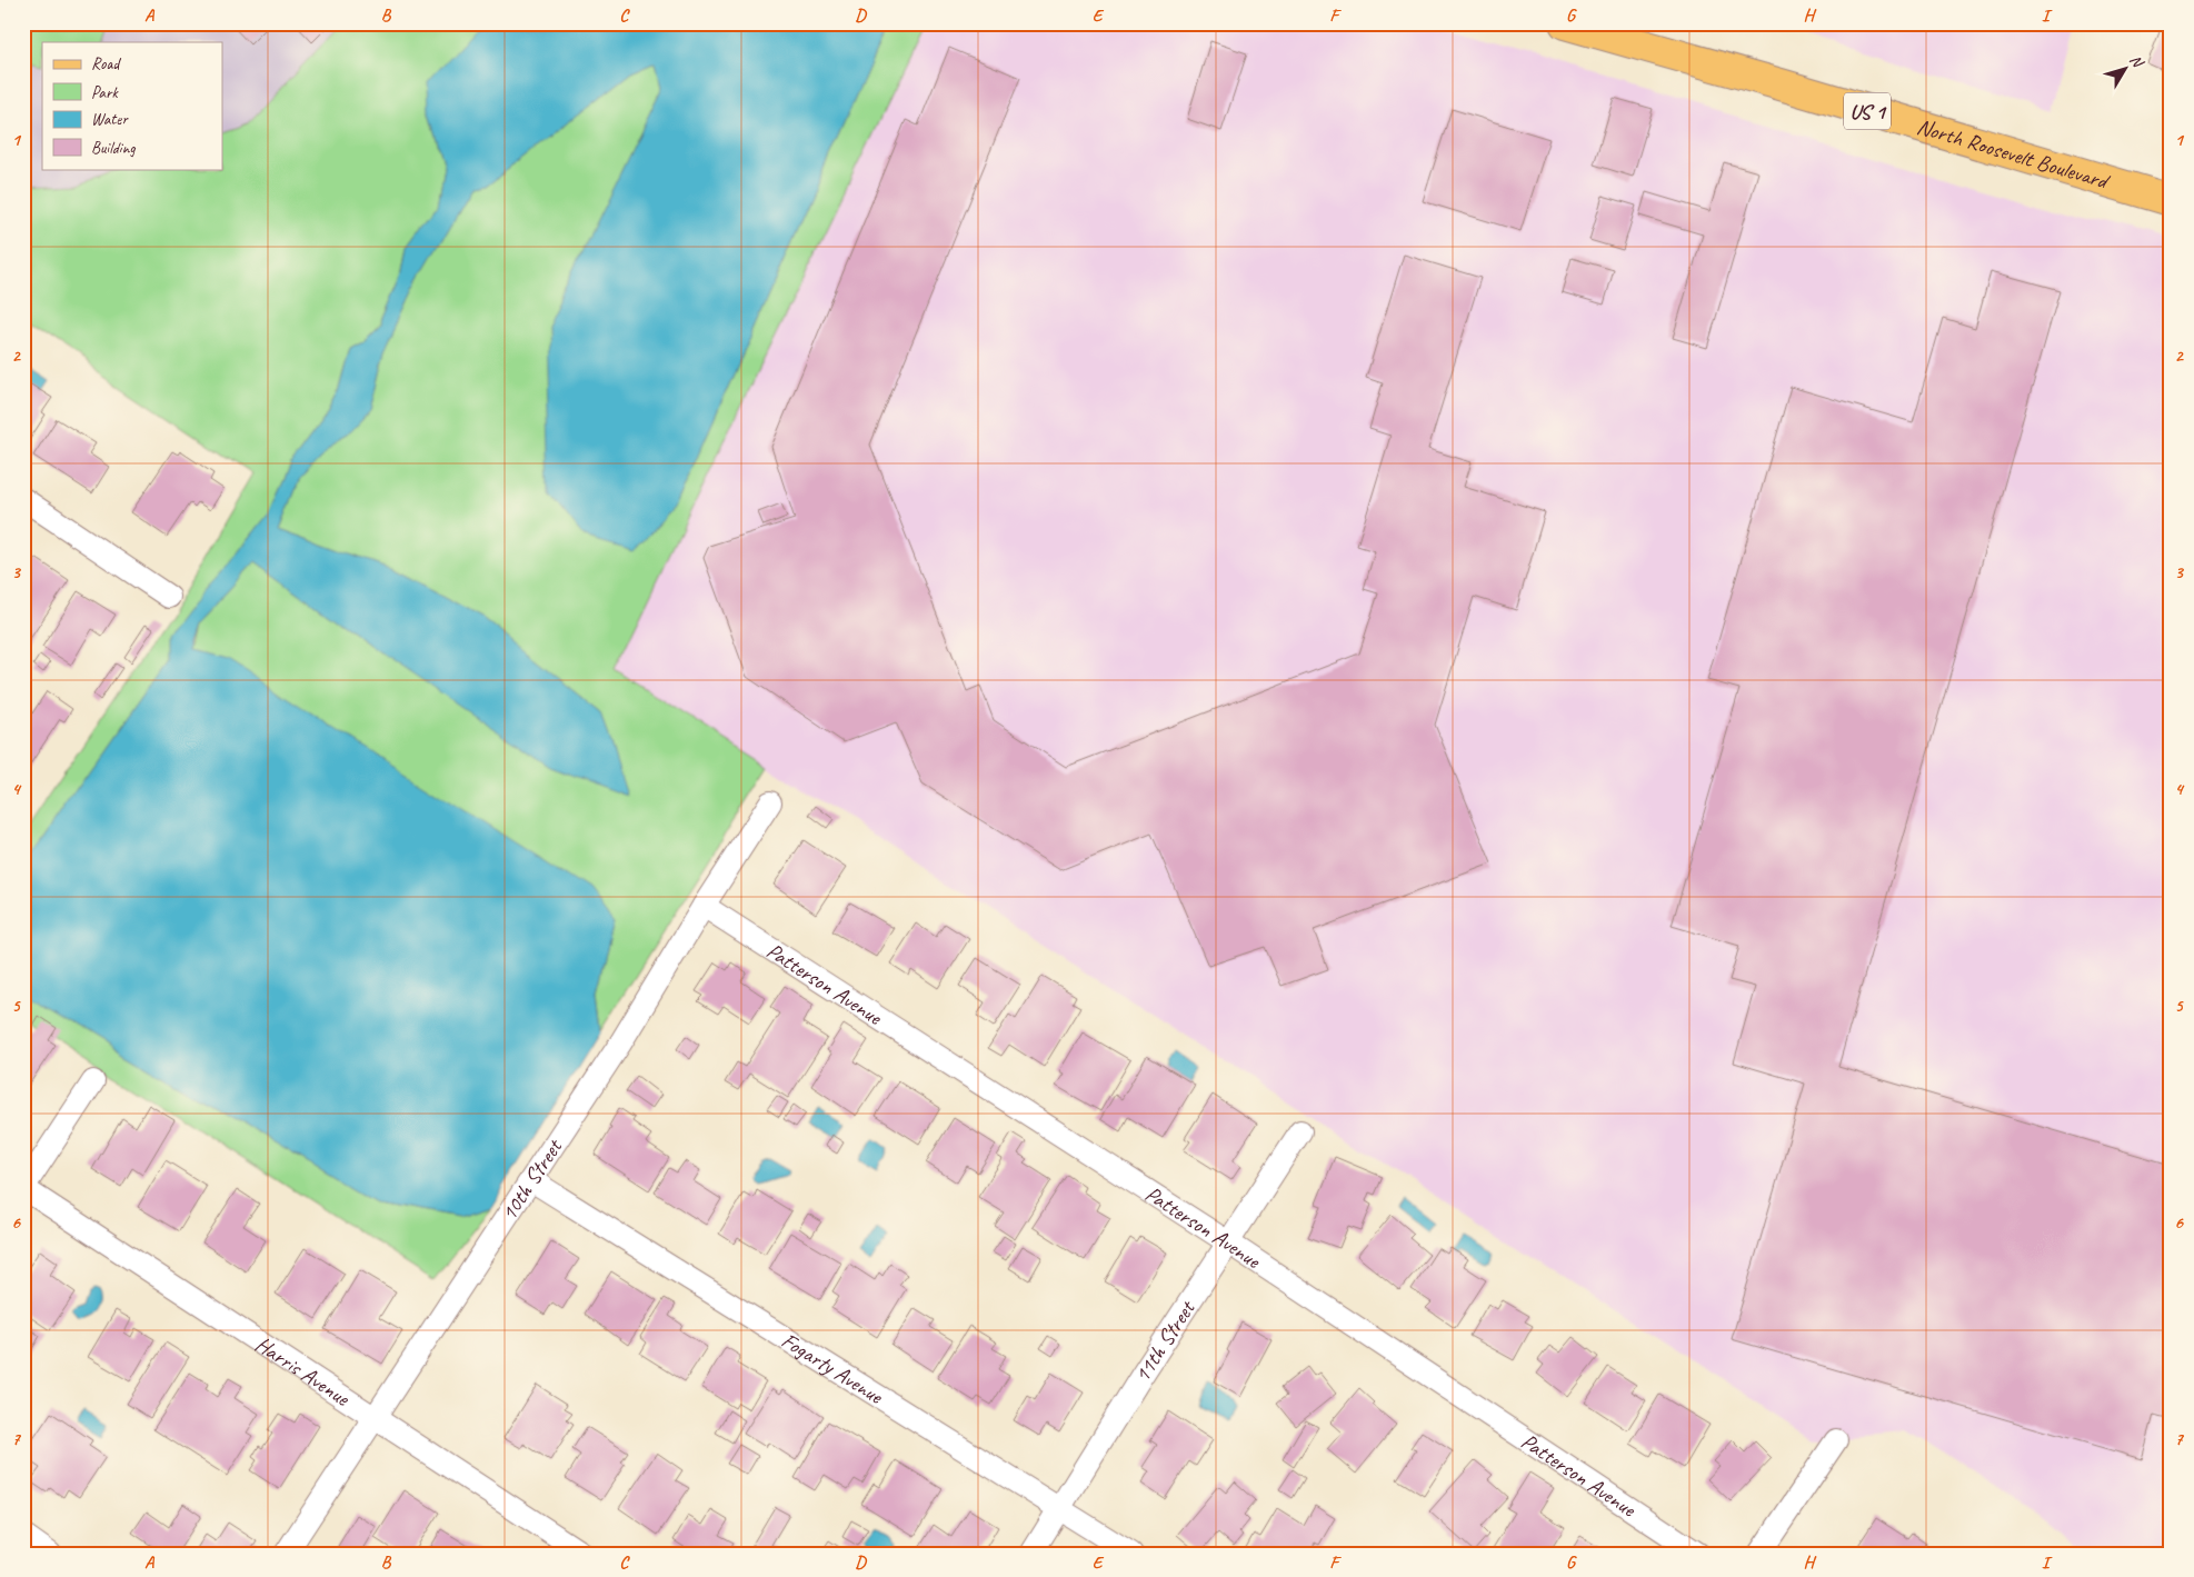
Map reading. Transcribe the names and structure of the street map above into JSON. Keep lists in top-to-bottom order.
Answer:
{
  "streets": {
    "main road": ["US 1", "North Roosevelt Boulevard"],
    "street": [
      "Patterson Avenue",
      "10th Street",
      "11th Street",
      "Fogarty Avenue",
      "Harris Avenue"
    ]
  },
  "crossings": [
    ["Patterson Avenue", "10th Street"],
    ["Patterson Avenue", "11th Street"],
    ["10th Street", "Fogarty Avenue"],
    ["10th Street", "Harris Avenue"],
    ["11th Street", "Fogarty Avenue"]
  ],
  "legend": [
    "Road",
    "Park",
    "Water",
    "Building"
  ],
  "north": "top right",
  "grid": {
    "columns": [
      "A",
      "B",
      "C",
      "D",
      "E",
      "F",
      "G",
      "H",
      "I"
    ],
    "rows": [
      "1",
      "2",
      "3",
      "4",
      "5",
      "6",
      "7"
    ]
  }
}
